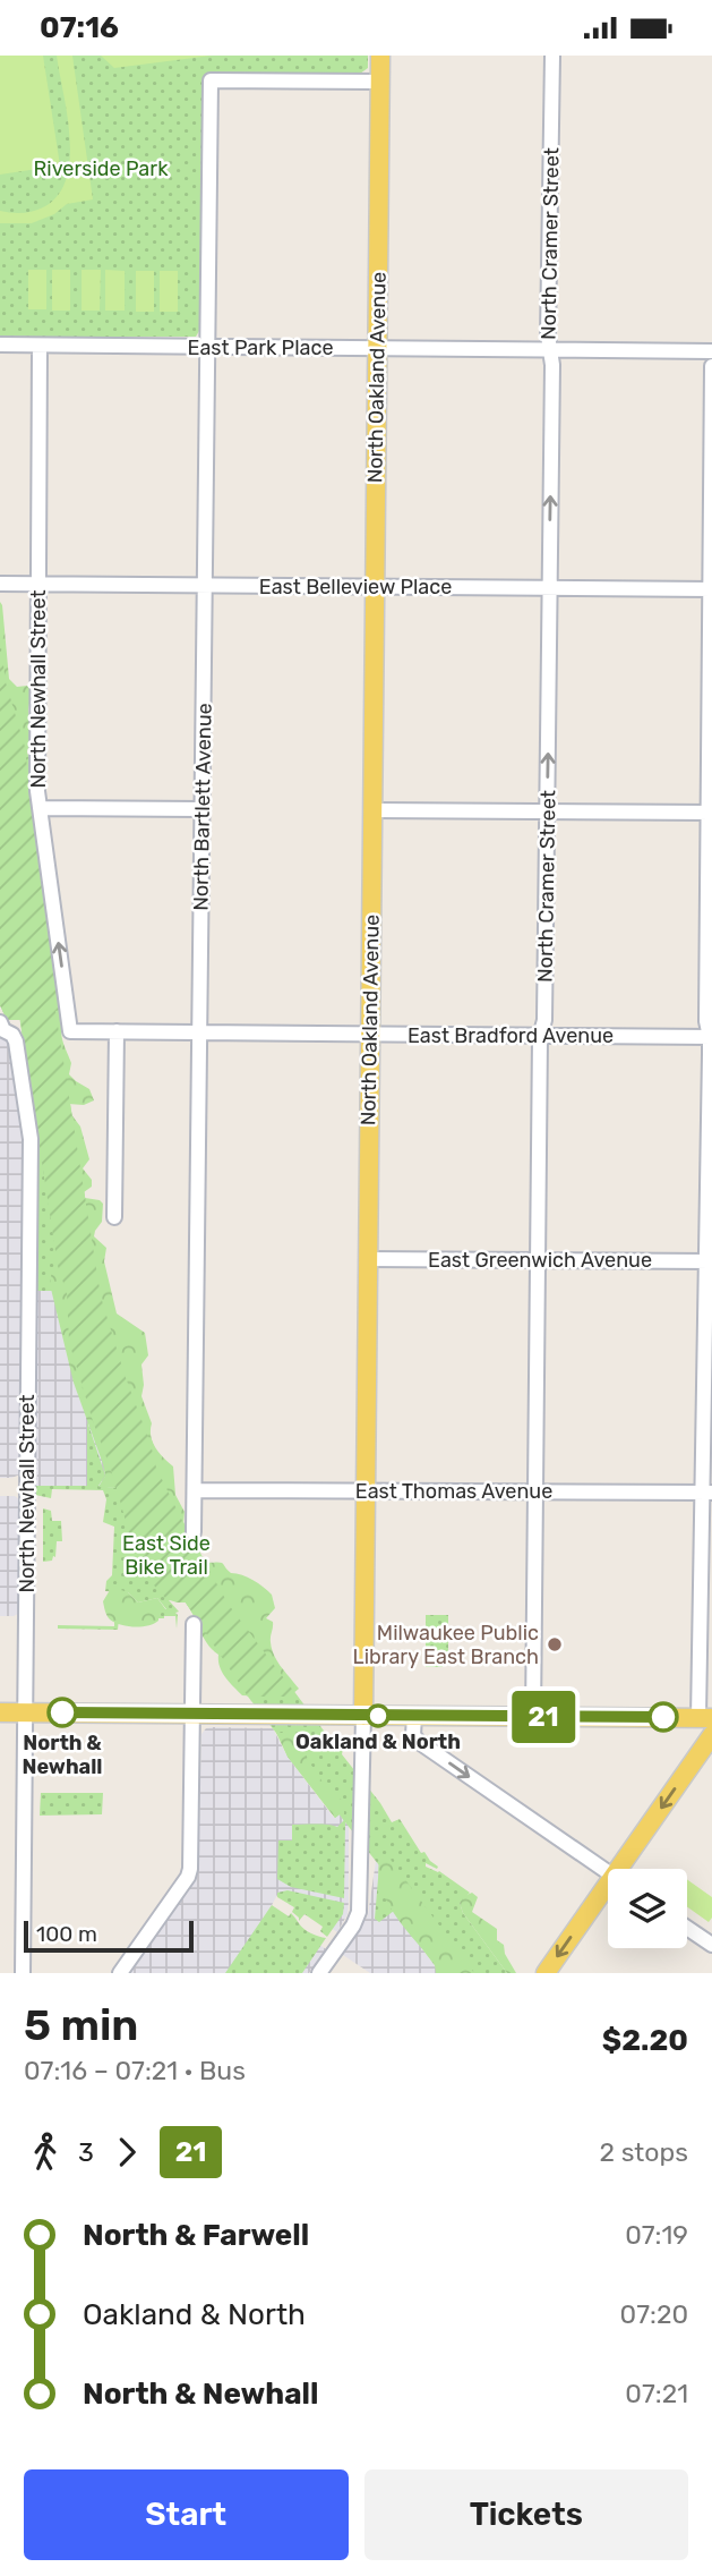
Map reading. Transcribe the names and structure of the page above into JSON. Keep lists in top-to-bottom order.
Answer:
{
  "streets": {
    "main road": ["North Oakland Avenue"],
    "street": [
      "North Cramer Street",
      "East Park Place",
      "East Belleview Place",
      "North Newhall Street",
      "North Bartlett Avenue",
      "East Bradford Avenue",
      "East Greenwich Avenue",
      "East Thomas Avenue"
    ]
  },
  "crossings": [
    ["North Cramer Street", "East Park Place"],
    ["North Cramer Street", "East Belleview Place"],
    ["North Cramer Street", "East Bradford Avenue"],
    ["North Cramer Street", "East Greenwich Avenue"],
    ["North Cramer Street", "East Thomas Avenue"],
    ["East Park Place", "North Oakland Avenue"],
    ["East Park Place", "North Newhall Street"],
    ["East Park Place", "North Bartlett Avenue"],
    ["North Oakland Avenue", "East Belleview Place"],
    ["North Oakland Avenue", "North Bartlett Avenue"],
    ["North Oakland Avenue", "East Bradford Avenue"],
    ["North Oakland Avenue", "East Greenwich Avenue"],
    ["North Oakland Avenue", "East Thomas Avenue"],
    ["East Belleview Place", "North Newhall Street"],
    ["East Belleview Place", "North Bartlett Avenue"],
    ["North Newhall Street", "East Bradford Avenue"],
    ["North Bartlett Avenue", "East Bradford Avenue"],
    ["North Bartlett Avenue", "East Thomas Avenue"]
  ],
  "parks": ["Riverside Park", "East Side Bike Trail"],
  "places": ["Milwaukee Public Library East Branch", "North & Newhall", "Oakland & North"],
  "lines": ["bus line 21"],
  "scale_bar": "100 m",
  "page": {
    "status": "07:16",
    "on_map": "21",
    "scale": "100 m",
    "heading": ["5 min", "07:16 – 07:21 · Bus", "$2.20"],
    "legs": ["3", "21", "2 stops"],
    "list": [
      {
        "name": "North & Farwell",
        "value": "07:19"
      },
      {
        "name": "Oakland & North",
        "value": "07:20"
      },
      {
        "name": "North & Newhall",
        "value": "07:21"
      }
    ],
    "buttons": ["Start", "Tickets"]
  }
}
